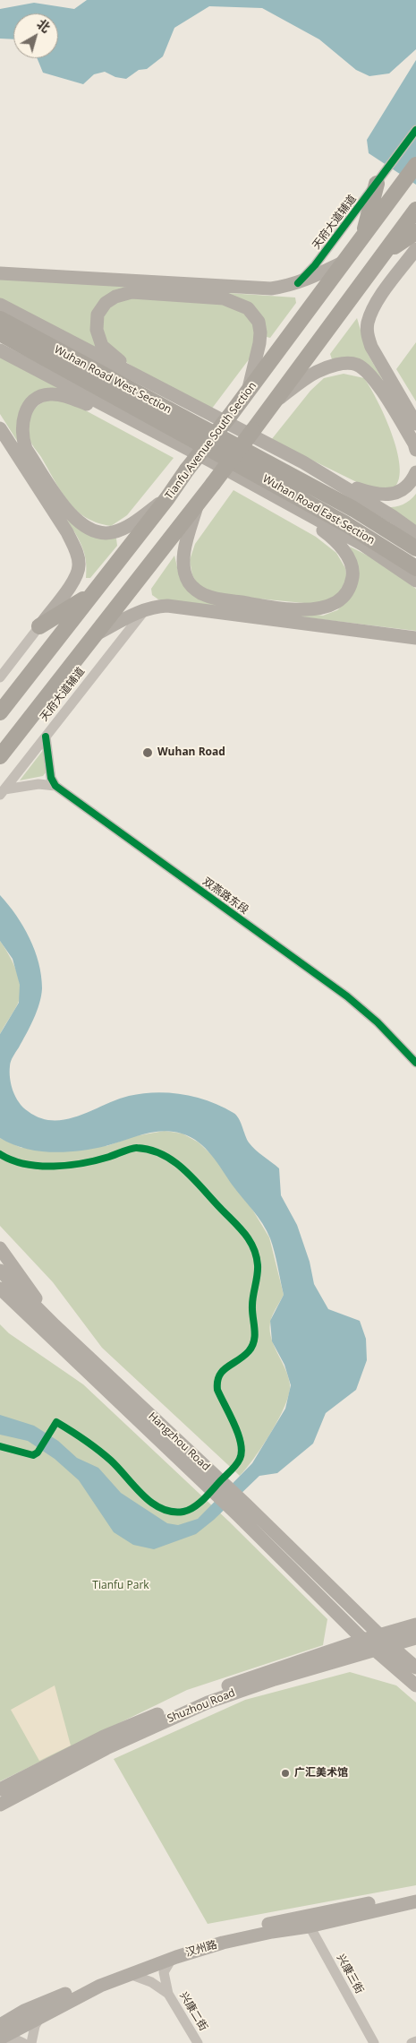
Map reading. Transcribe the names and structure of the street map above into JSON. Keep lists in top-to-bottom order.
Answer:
{
  "streets": {
    "highway": ["Wuhan Road West Section", "Tianfu Avenue South Section", "Wuhan Road East Section"],
    "main road": ["Hangzhou Road", "Shuzhou Road", "汉州路"],
    "street": [
      "天府大道辅道",
      "双燕路东段",
      "兴康三街",
      "兴康二街"
    ]
  },
  "crossings": [
    ["Wuhan Road West Section", "Wuhan Road East Section"],
    ["Hangzhou Road", "Shuzhou Road"],
    ["汉州路", "兴康三街"]
  ],
  "parks": ["Tianfu Park"],
  "places": ["Wuhan Road", "广汇美术馆"],
  "north": "top right"
}
